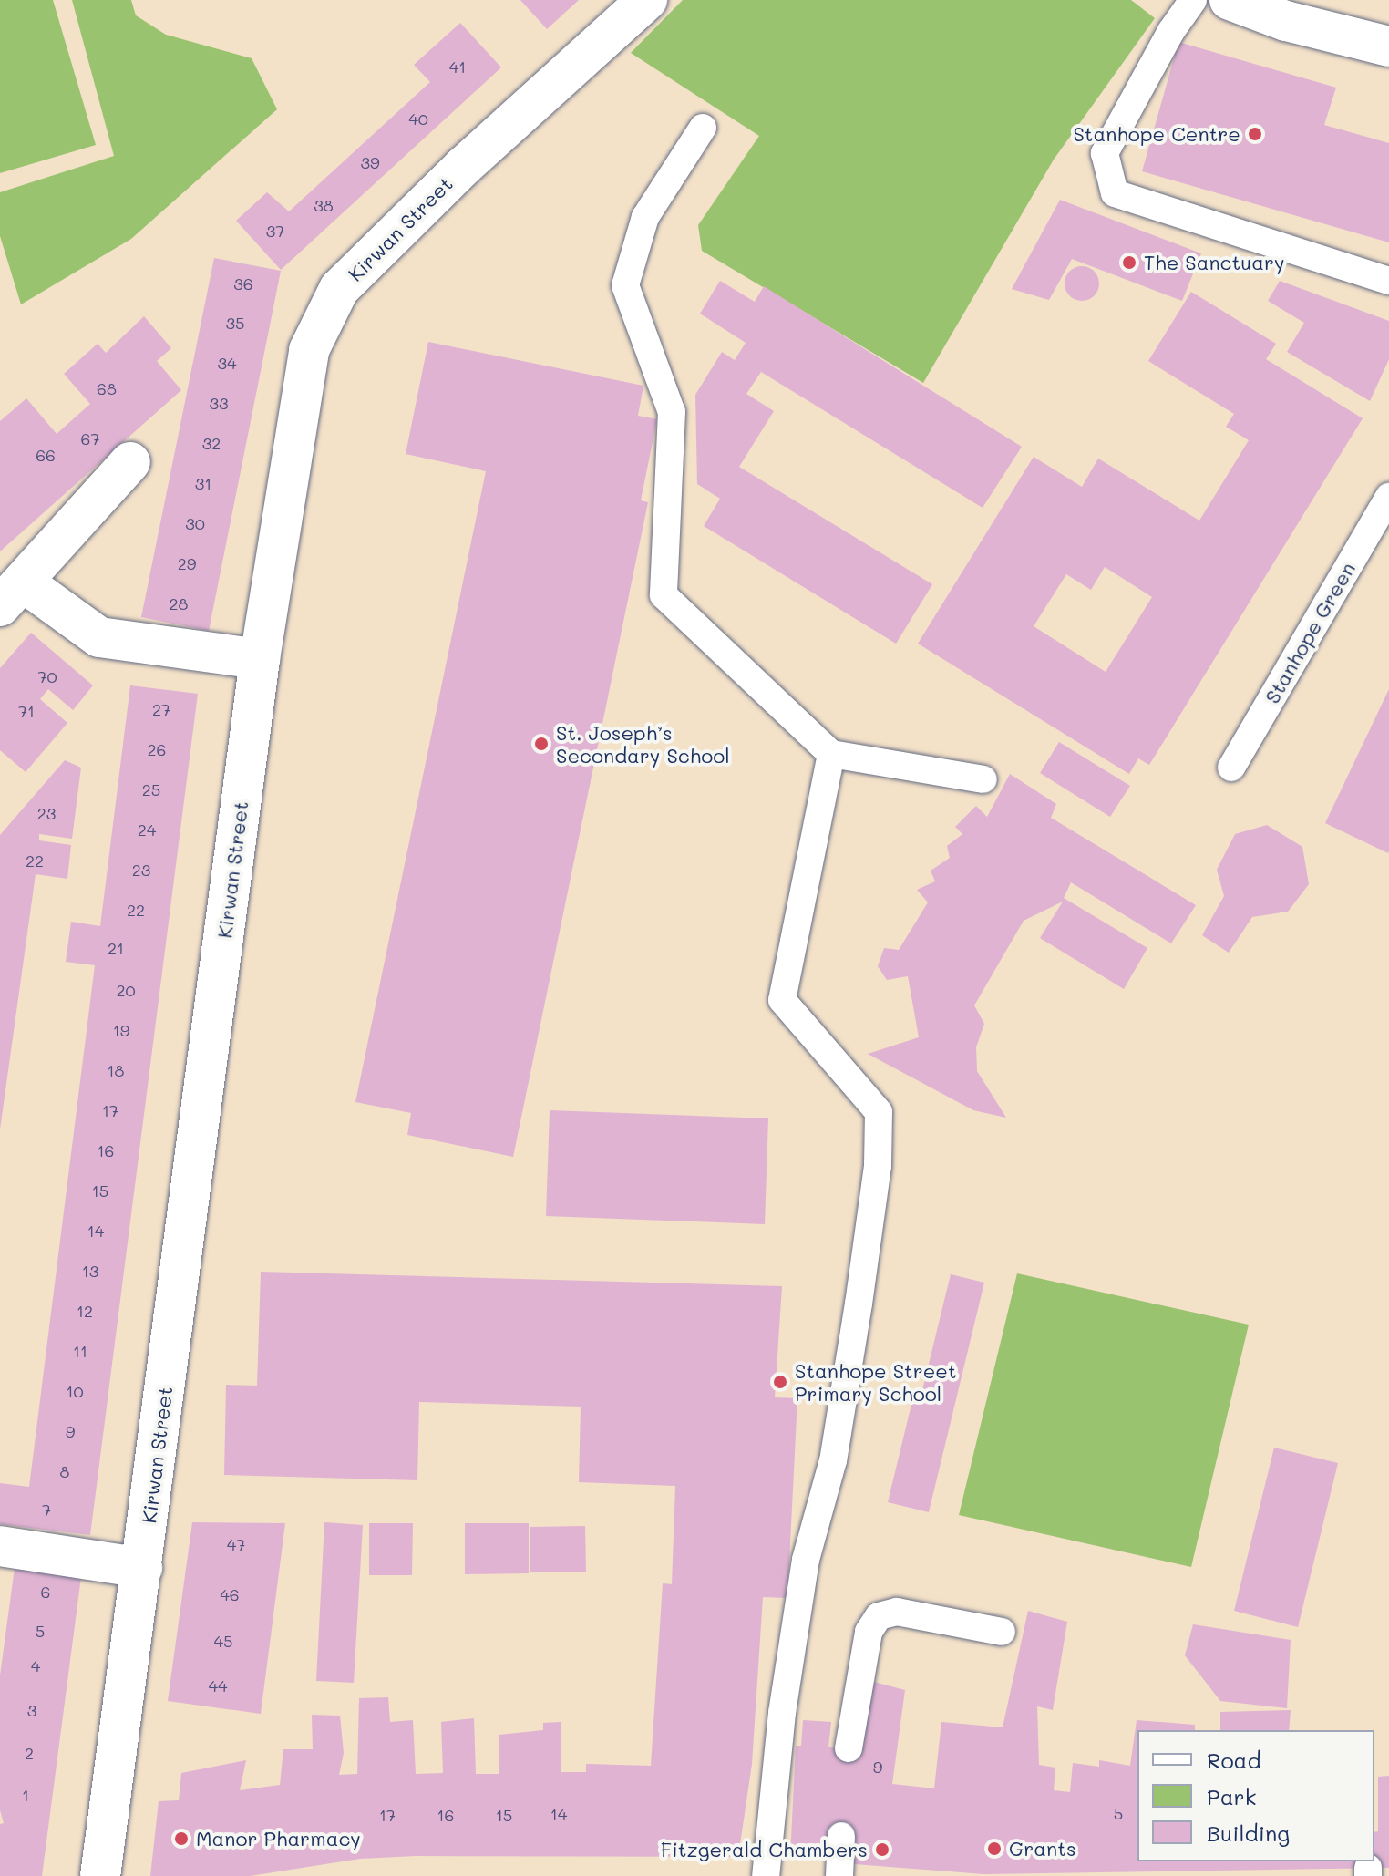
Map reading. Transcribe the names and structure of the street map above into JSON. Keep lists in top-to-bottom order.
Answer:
{
  "streets": {
    "street": ["Kirwan Street"],
    "lane": ["Stanhope Green"]
  },
  "places": [
    "Stanhope Centre",
    "The Sanctuary",
    "St. Joseph’s Secondary School",
    "Stanhope Street Primary School",
    "Manor Pharmacy",
    "Grants",
    "Fitzgerald Chambers"
  ],
  "house_numbers": [
    "41",
    "40",
    "39",
    "38",
    "37",
    "36",
    "35",
    "34",
    "68",
    "33",
    "67",
    "32",
    "66",
    "31",
    "30",
    "29",
    "28",
    "70",
    "27",
    "71",
    "26",
    "25",
    "23",
    "24",
    "22",
    "23",
    "22",
    "21",
    "20",
    "19",
    "18",
    "17",
    "16",
    "15",
    "14",
    "13",
    "12",
    "11",
    "10",
    "9",
    "8",
    "7",
    "47",
    "6",
    "46",
    "5",
    "45",
    "4",
    "44",
    "3",
    "2",
    "9",
    "1",
    "5",
    "14",
    "17",
    "16",
    "15"
  ],
  "legend": ["Road", "Park", "Building"]
}
